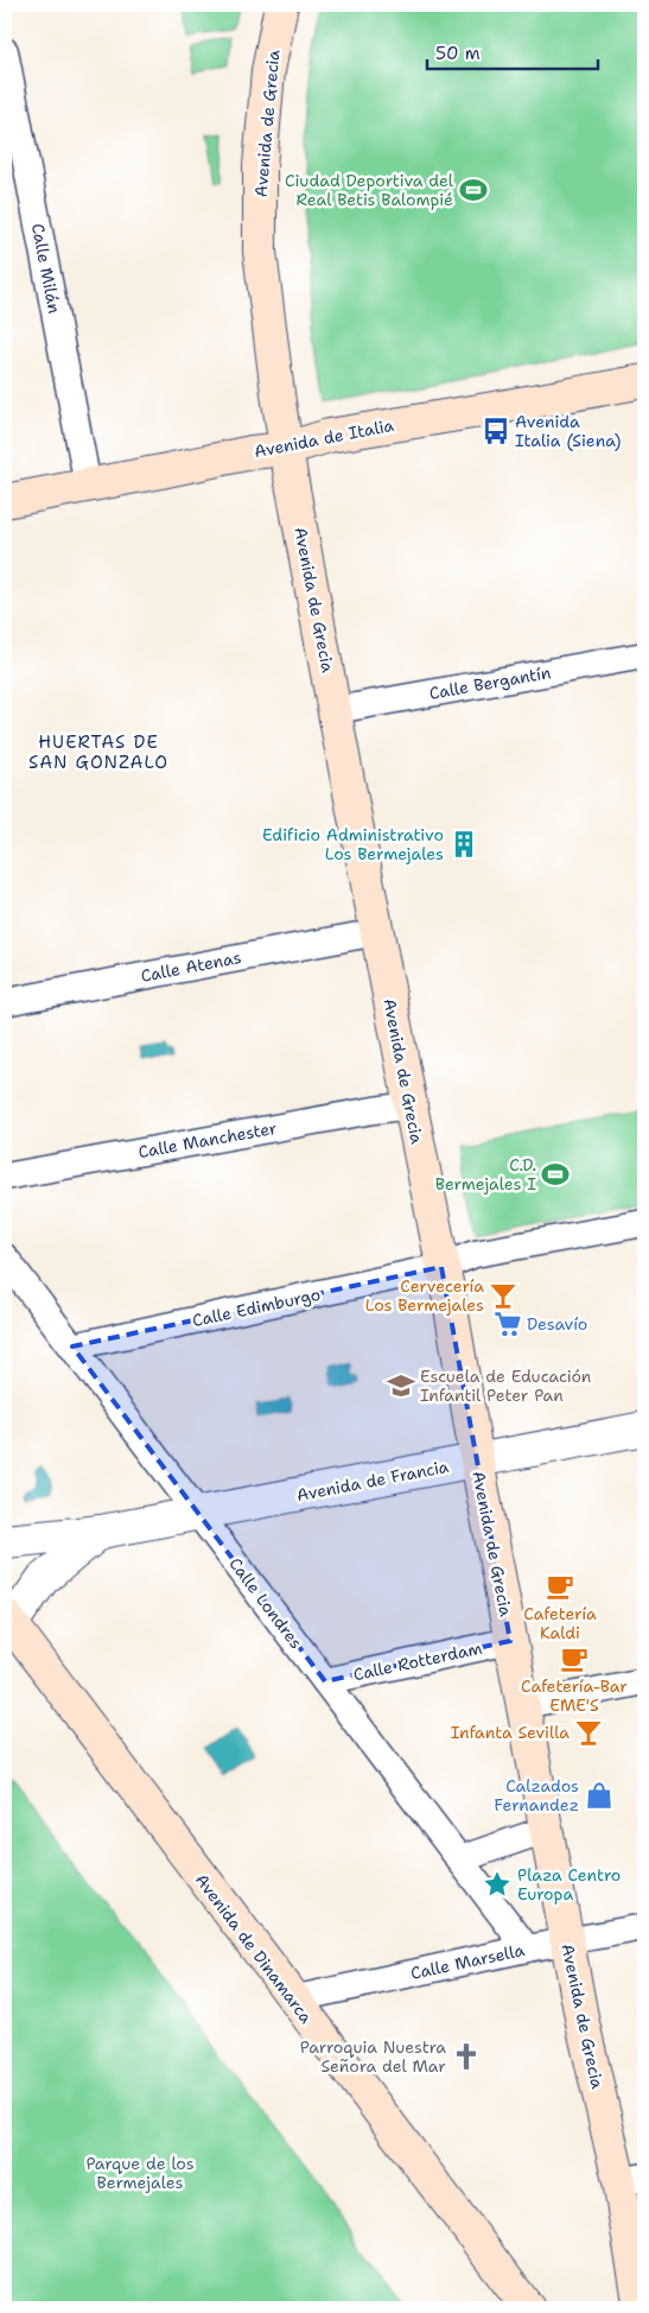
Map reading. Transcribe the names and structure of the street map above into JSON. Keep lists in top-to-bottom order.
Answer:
{
  "streets": {
    "main road": ["Avenida de Grecia", "Avenida de Italia", "Avenida de Dinamarca"],
    "street": [
      "Calle Milán",
      "Calle Bergantín",
      "Calle Atenas",
      "Calle Manchester",
      "Calle Edimburgo",
      "Avenida de Francia",
      "Calle Londres",
      "Calle Rotterdam",
      "Calle Marsella"
    ]
  },
  "crossings": [
    ["Avenida de Grecia", "Avenida de Italia"],
    ["Avenida de Grecia", "Calle Bergantín"],
    ["Avenida de Grecia", "Calle Atenas"],
    ["Avenida de Grecia", "Calle Manchester"],
    ["Avenida de Grecia", "Calle Edimburgo"],
    ["Avenida de Grecia", "Avenida de Francia"],
    ["Avenida de Grecia", "Calle Rotterdam"],
    ["Avenida de Grecia", "Calle Marsella"],
    ["Calle Milán", "Avenida de Italia"],
    ["Calle Edimburgo", "Calle Londres"],
    ["Avenida de Francia", "Calle Londres"],
    ["Calle Londres", "Calle Rotterdam"],
    ["Calle Londres", "Calle Marsella"],
    ["Avenida de Dinamarca", "Calle Marsella"]
  ],
  "districts": ["HUERTAS DE SAN GONZALO"],
  "parks": ["Parque de los Bermejales"],
  "places": {
    "sports": ["Ciudad Deportiva del Real Betis Balompié", "C.D. Bermejales I"],
    "bus stop": ["Avenida Italia (Siena)"],
    "building": ["Edificio Administrativo Los Bermejales"],
    "bar": ["Cervecería Los Bermejales", "Infanta Sevilla"],
    "supermarket": ["Desavío"],
    "school or university": ["Escuela de Educación Infantil Peter Pan"],
    "cafe": ["Cafetería Kaldi", "Cafetería-Bar EME'S"],
    "shop": ["Calzados Fernandez"],
    "place": ["Plaza Centro Europa"],
    "church": ["Parroquia Nuestra Señora del Mar"]
  },
  "scale_bar": "50 m"
}
